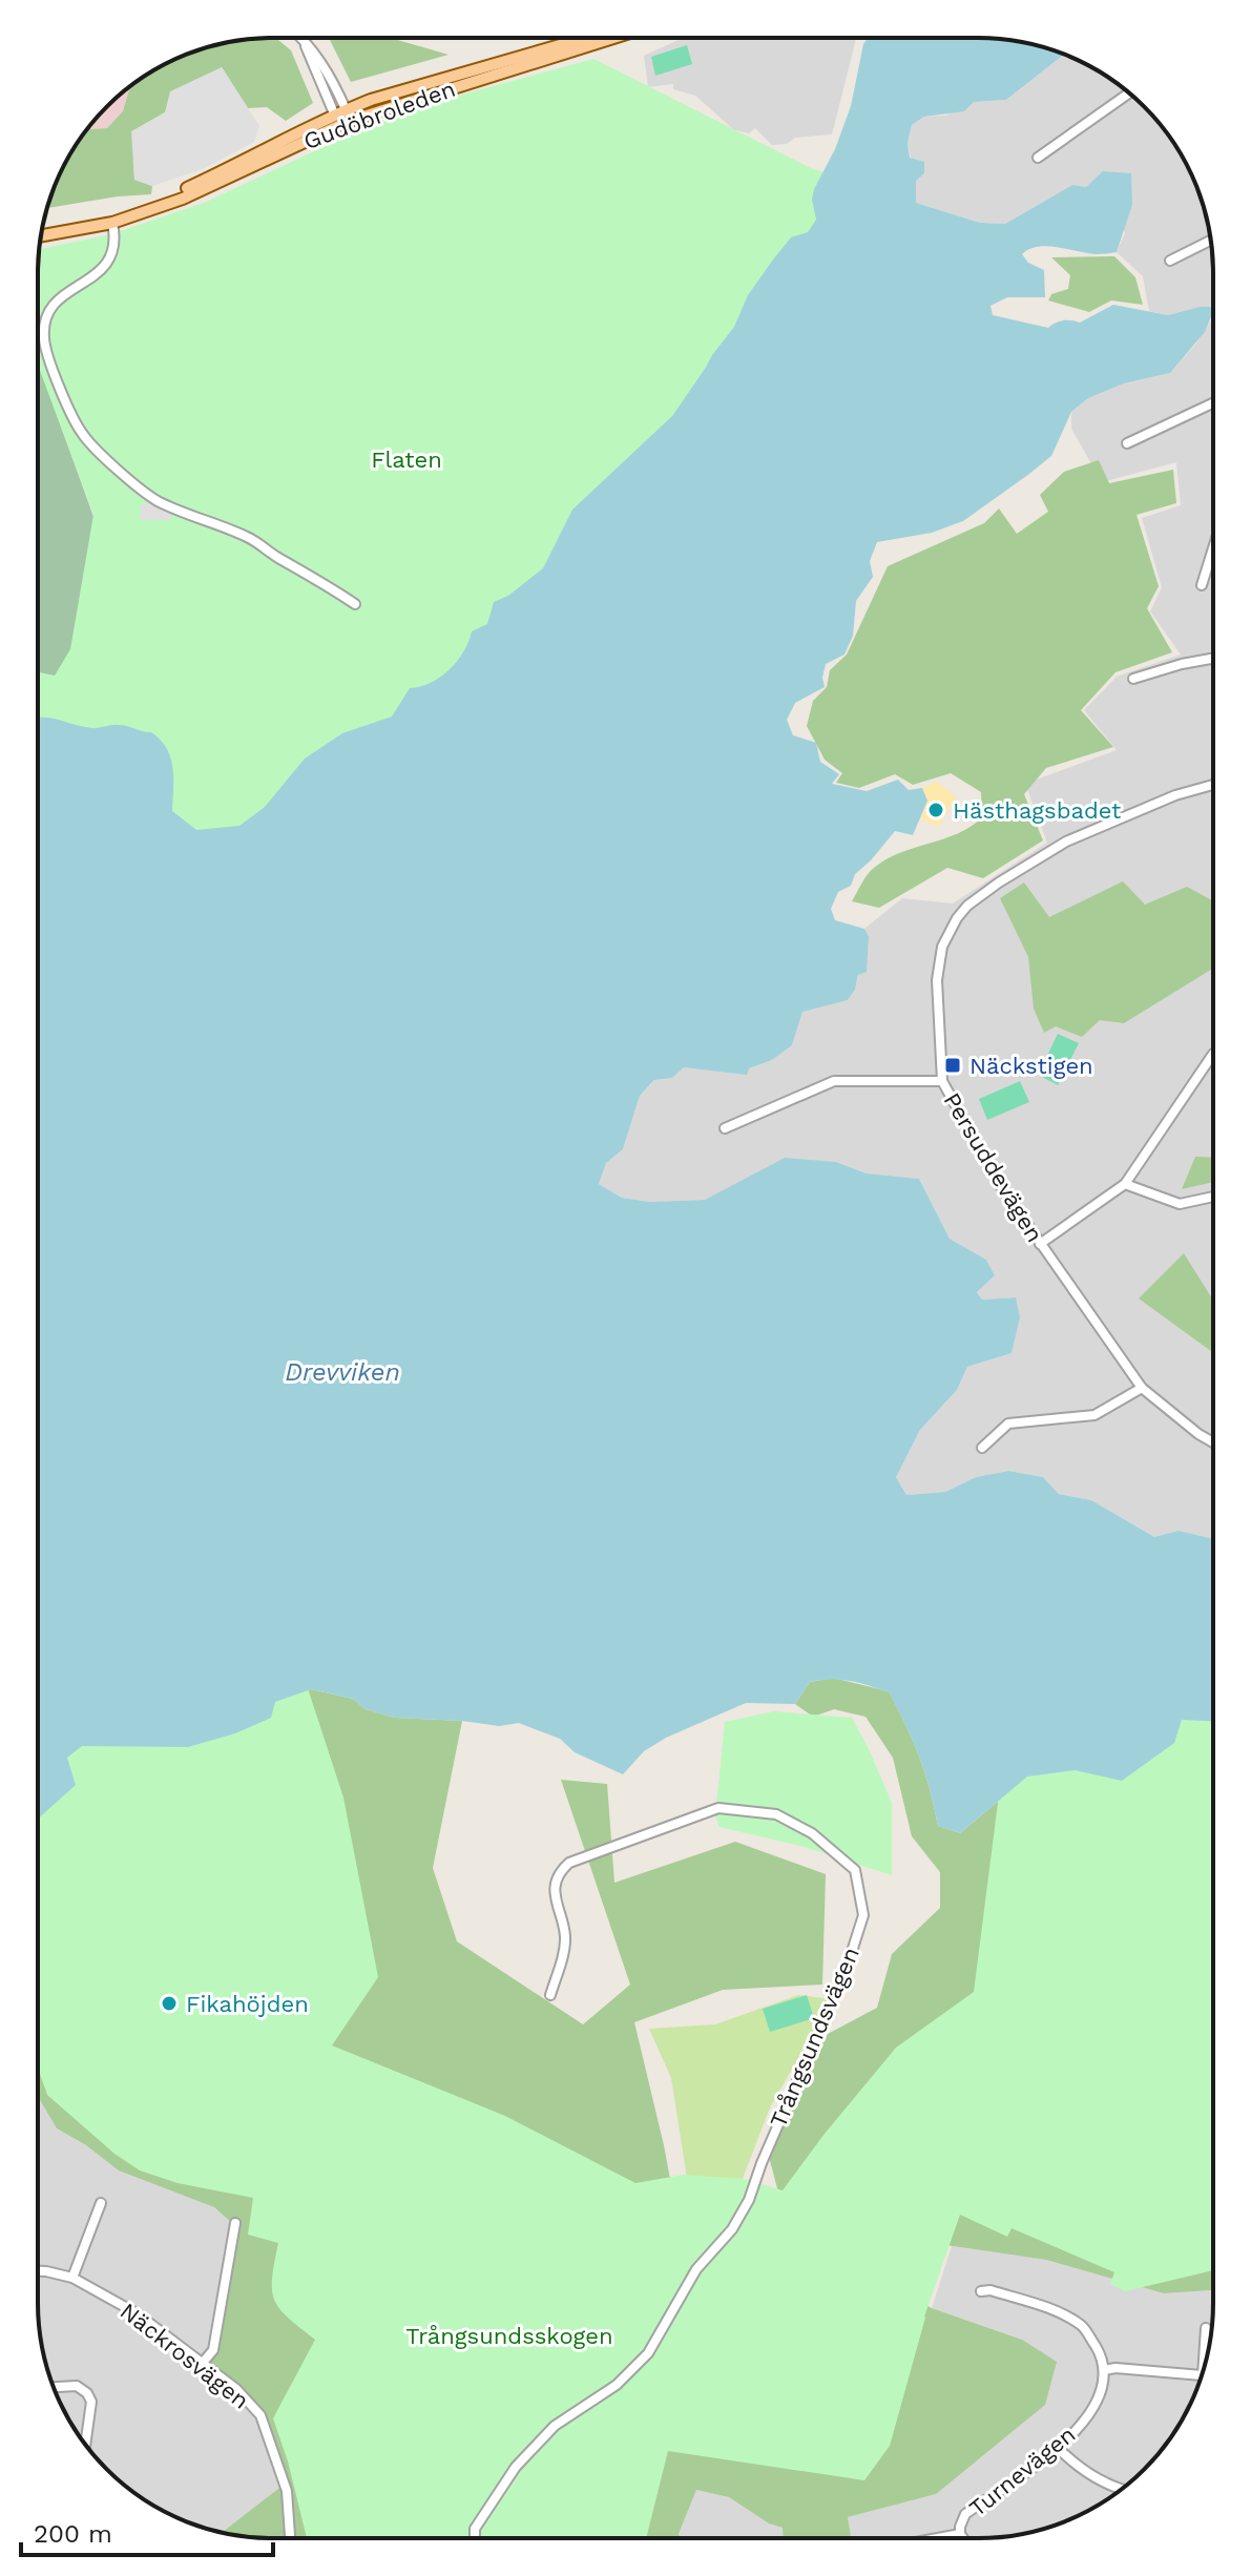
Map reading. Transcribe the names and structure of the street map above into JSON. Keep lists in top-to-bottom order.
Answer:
{
  "streets": {
    "main road": ["Gudöbroleden"],
    "street": [
      "Persuddevägen",
      "Trångsundsvägen",
      "Näckrosvägen",
      "Turnevägen"
    ]
  },
  "water": ["Drevviken"],
  "parks": ["Flaten", "Trångsundsskogen"],
  "places": {
    "other": ["Hästhagsbadet", "Fikahöjden"],
    "transit": ["Näckstigen"]
  },
  "scale_bar": "200 m"
}
